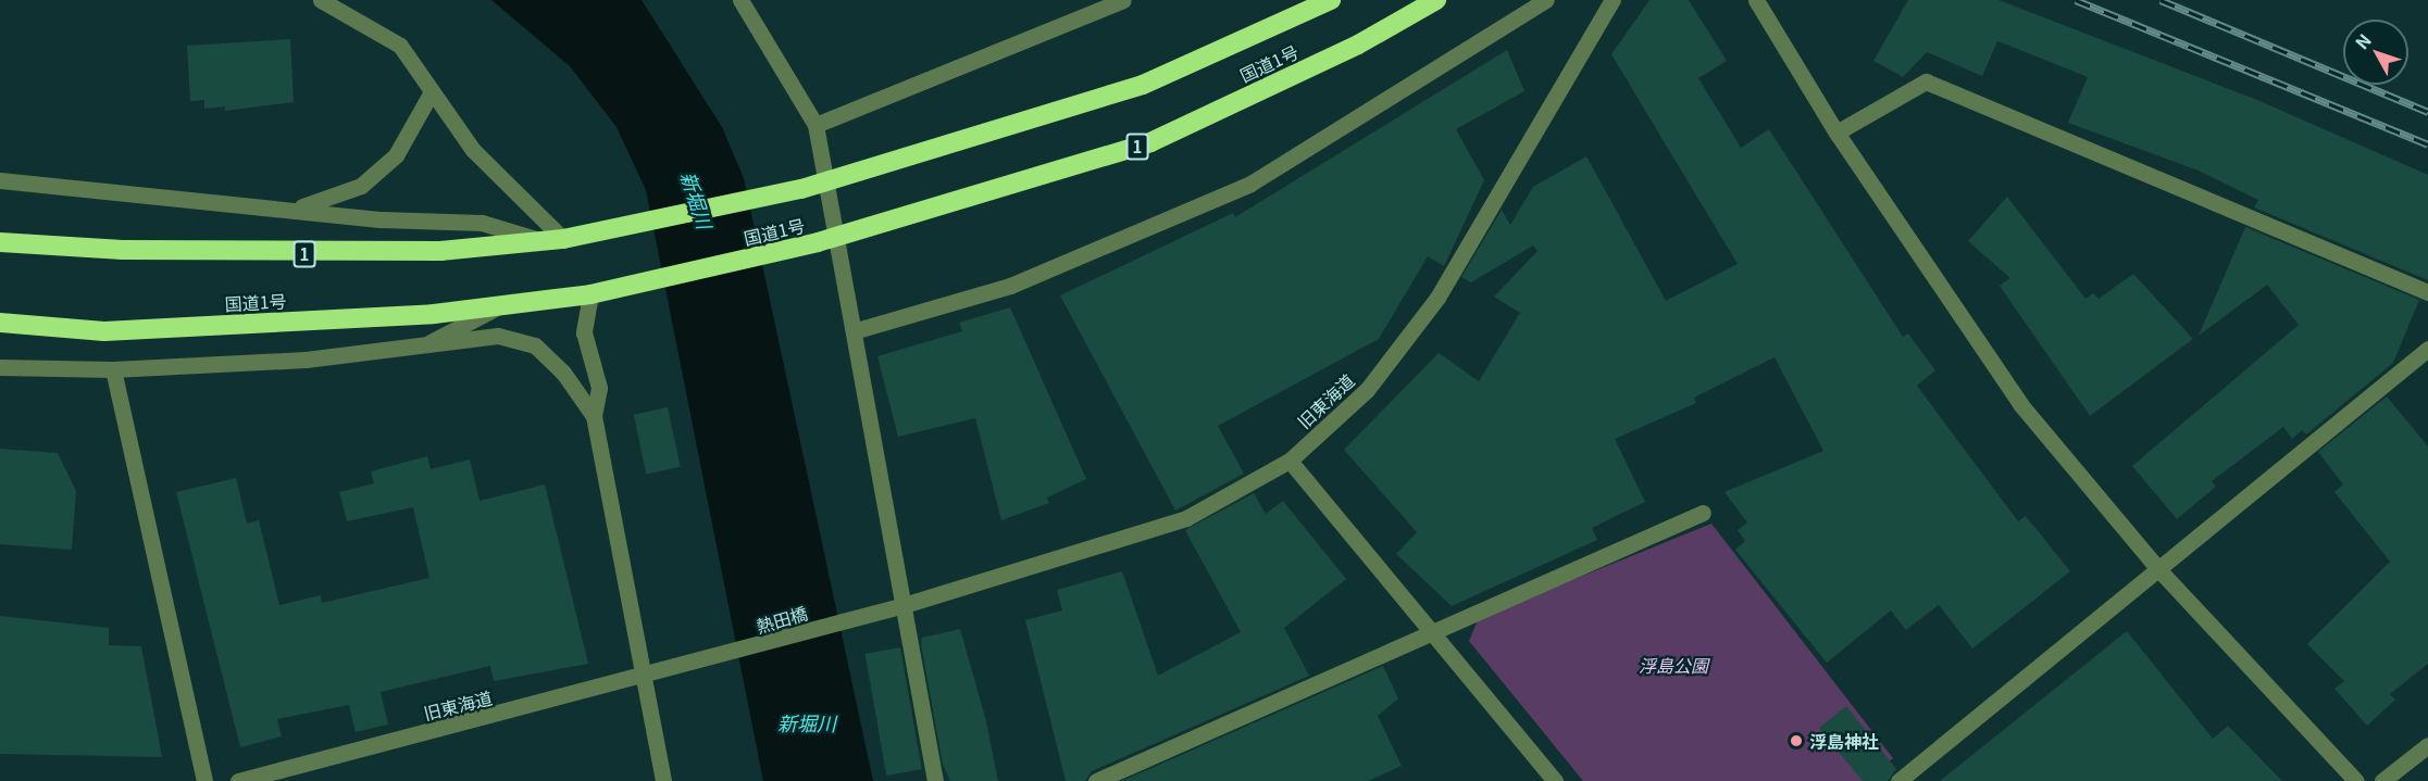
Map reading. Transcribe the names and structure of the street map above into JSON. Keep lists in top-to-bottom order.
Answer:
{
  "streets": {
    "highway": ["国道1号", "1"],
    "street": ["旧東海道", "熱田橋"]
  },
  "crossings": [
    ["旧東海道", "熱田橋"]
  ],
  "water": ["新堀川"],
  "parks": ["浮島公園"],
  "places": ["浮島神社"],
  "north": "top left"
}
